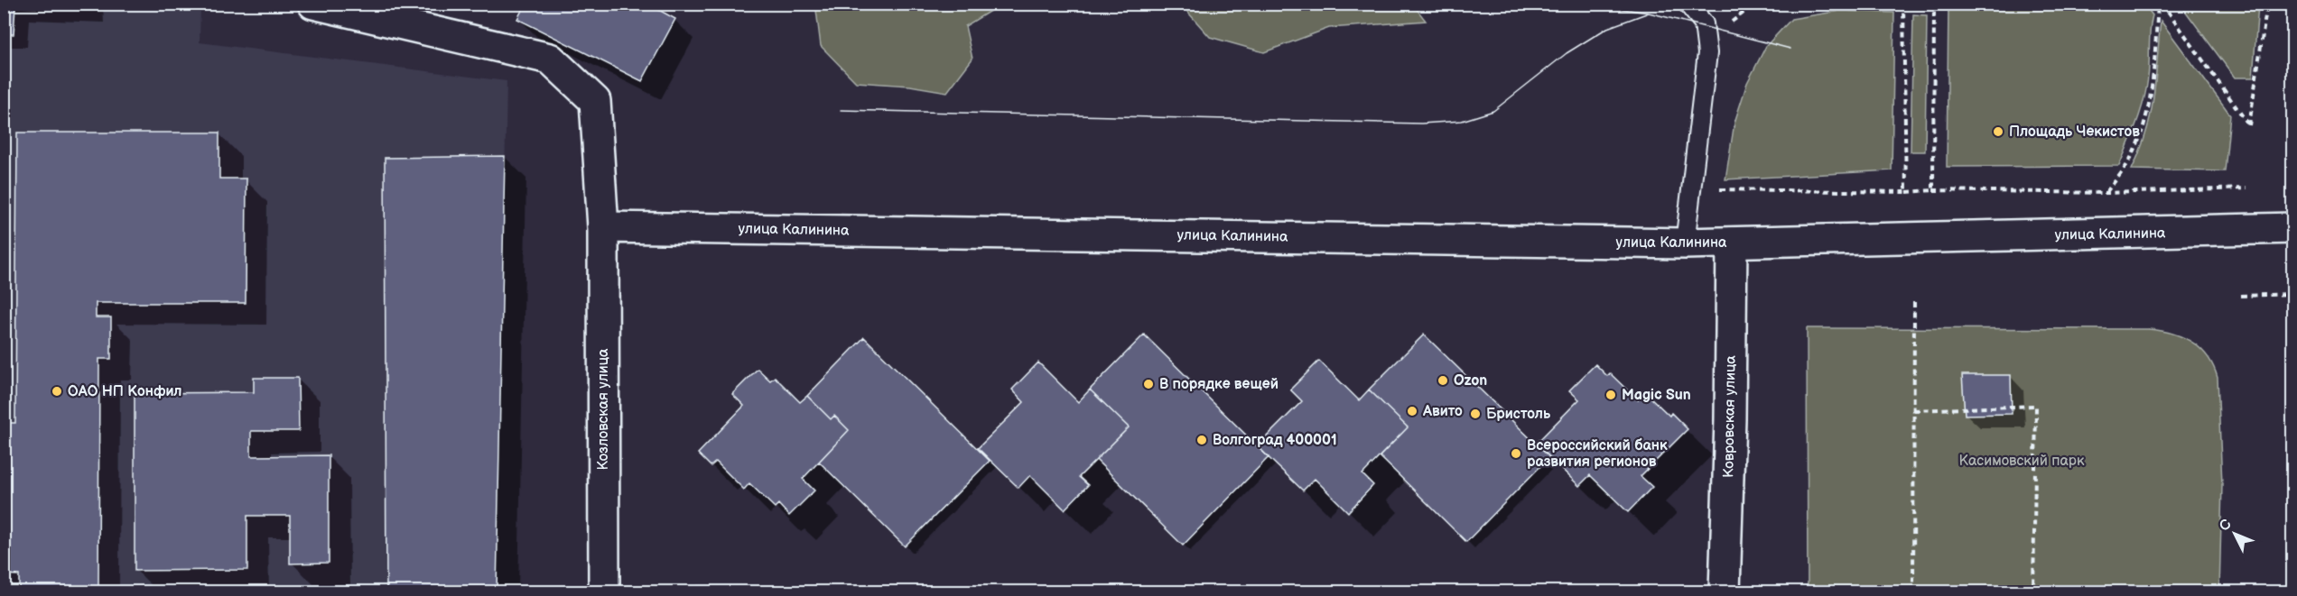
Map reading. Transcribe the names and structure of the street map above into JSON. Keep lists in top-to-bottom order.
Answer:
{
  "streets": {
    "street": ["улица Калинина", "Козловская улица", "Ковровская улица"]
  },
  "crossings": [
    ["улица Калинина", "Козловская улица"],
    ["улица Калинина", "Ковровская улица"]
  ],
  "parks": ["Касимовский парк"],
  "places": [
    "Площадь Чекистов",
    "Ozon",
    "В порядке вещей",
    "ОАО НП Конфил",
    "Magic Sun",
    "Авито",
    "Бристоль",
    "Волгоград 400001",
    "Всероссийский банк развития регионов"
  ],
  "north": "top left"
}
